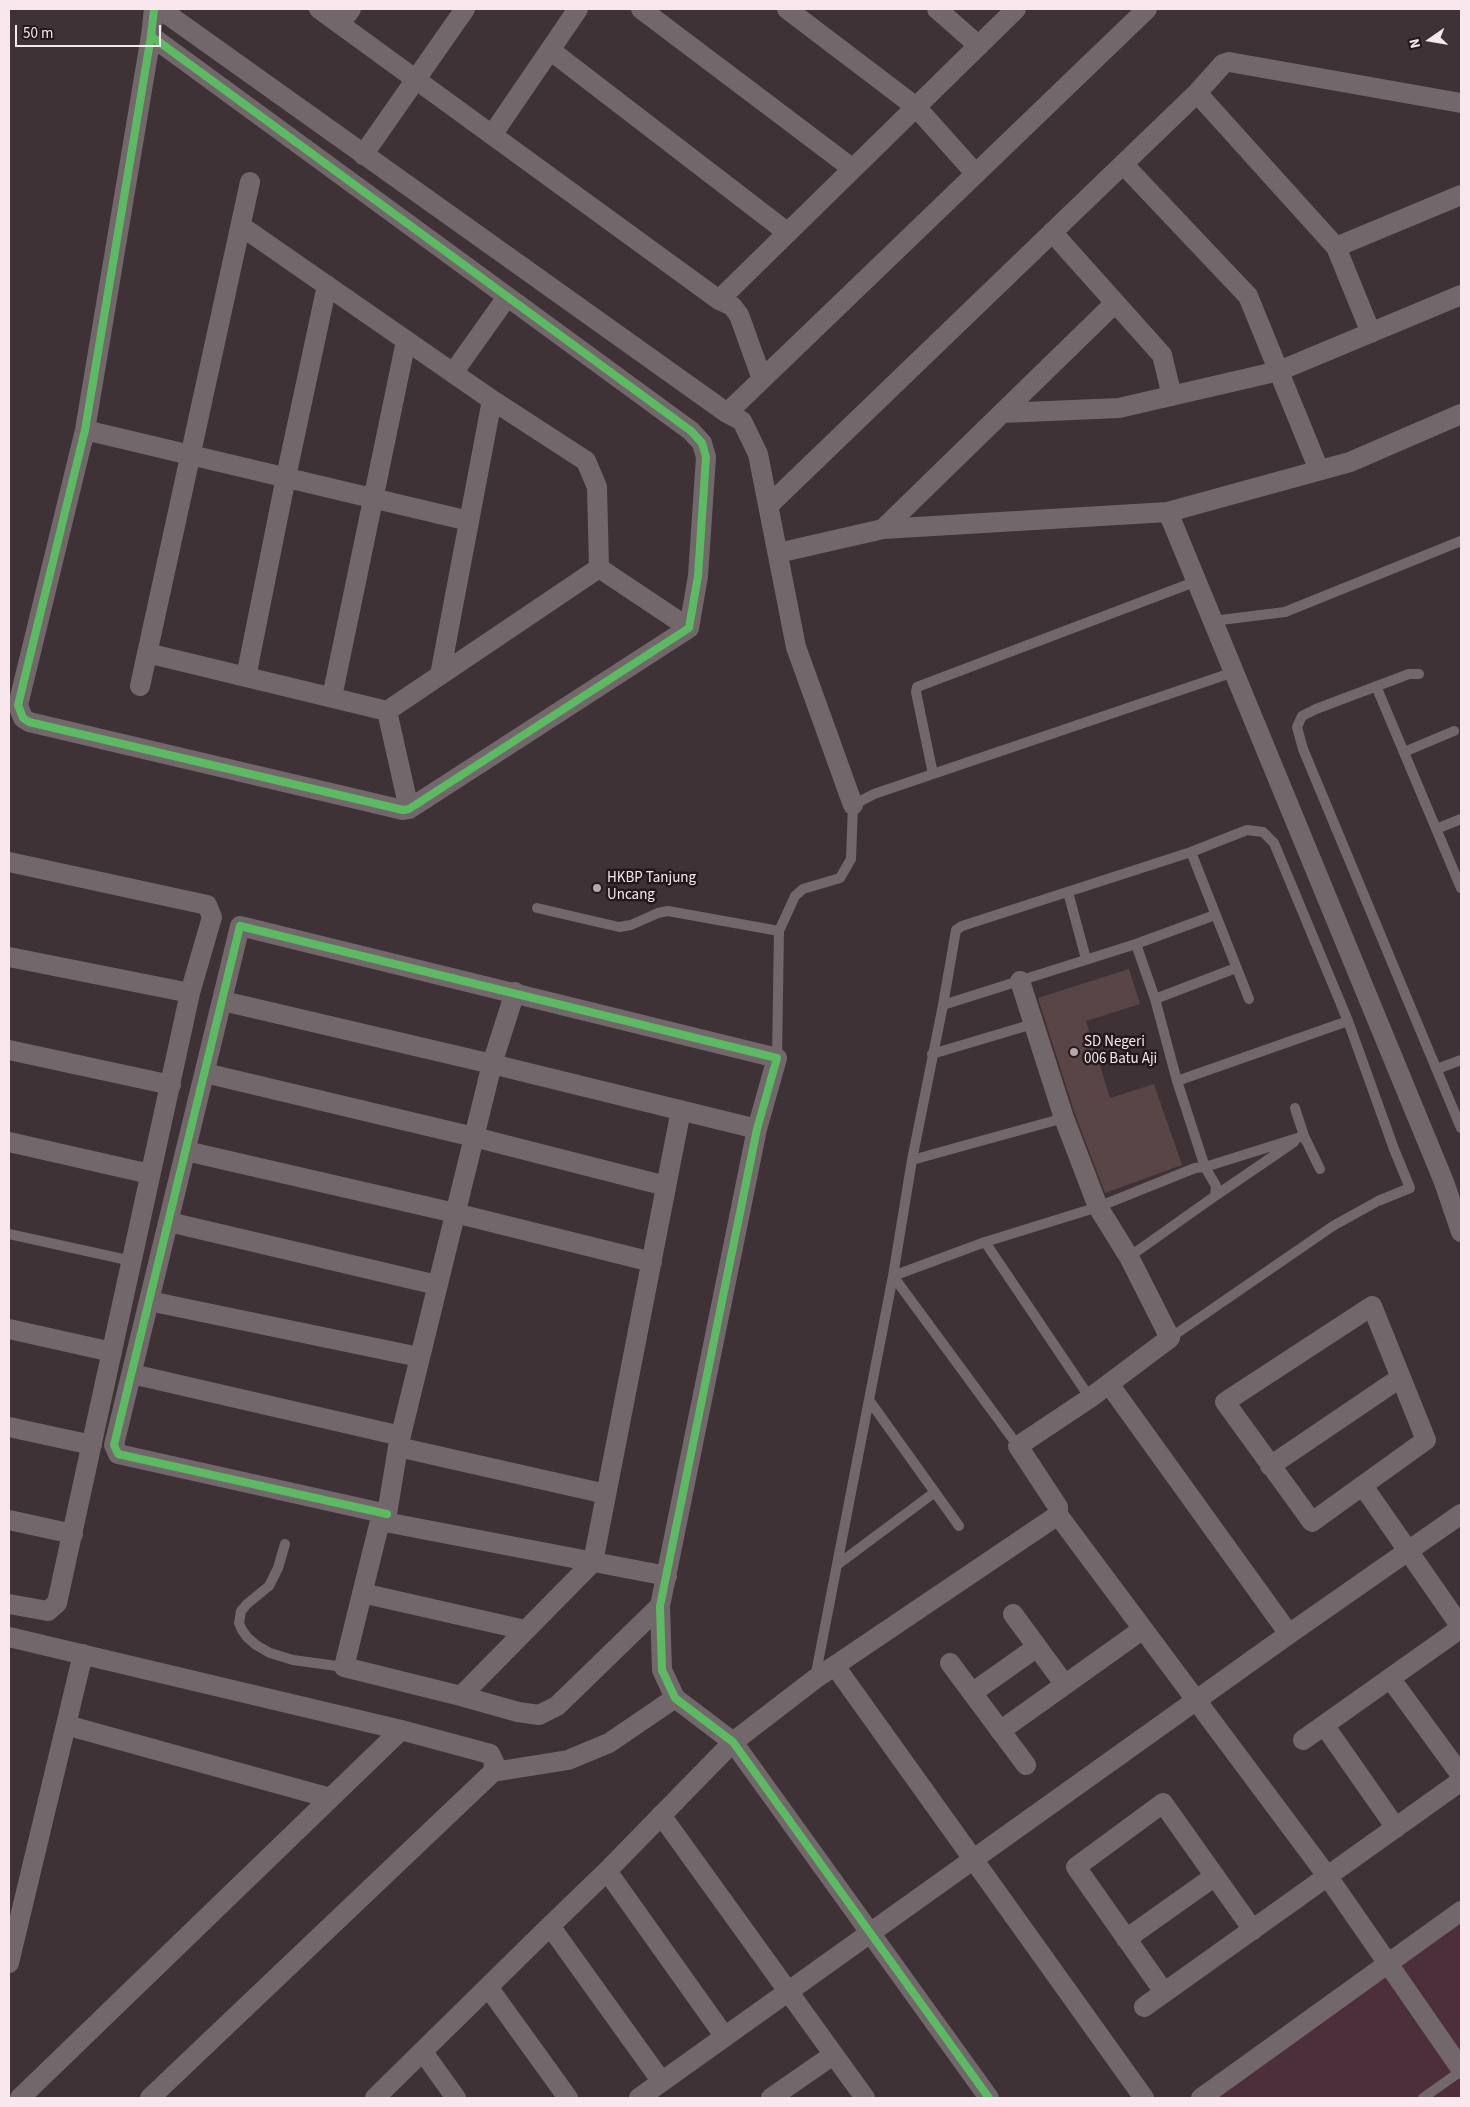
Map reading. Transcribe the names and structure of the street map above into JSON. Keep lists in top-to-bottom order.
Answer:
{
  "places": ["HKBP Tanjung Uncang", "SD Negeri 006 Batu Aji"],
  "scale_bar": "50 m",
  "north": "left"
}
